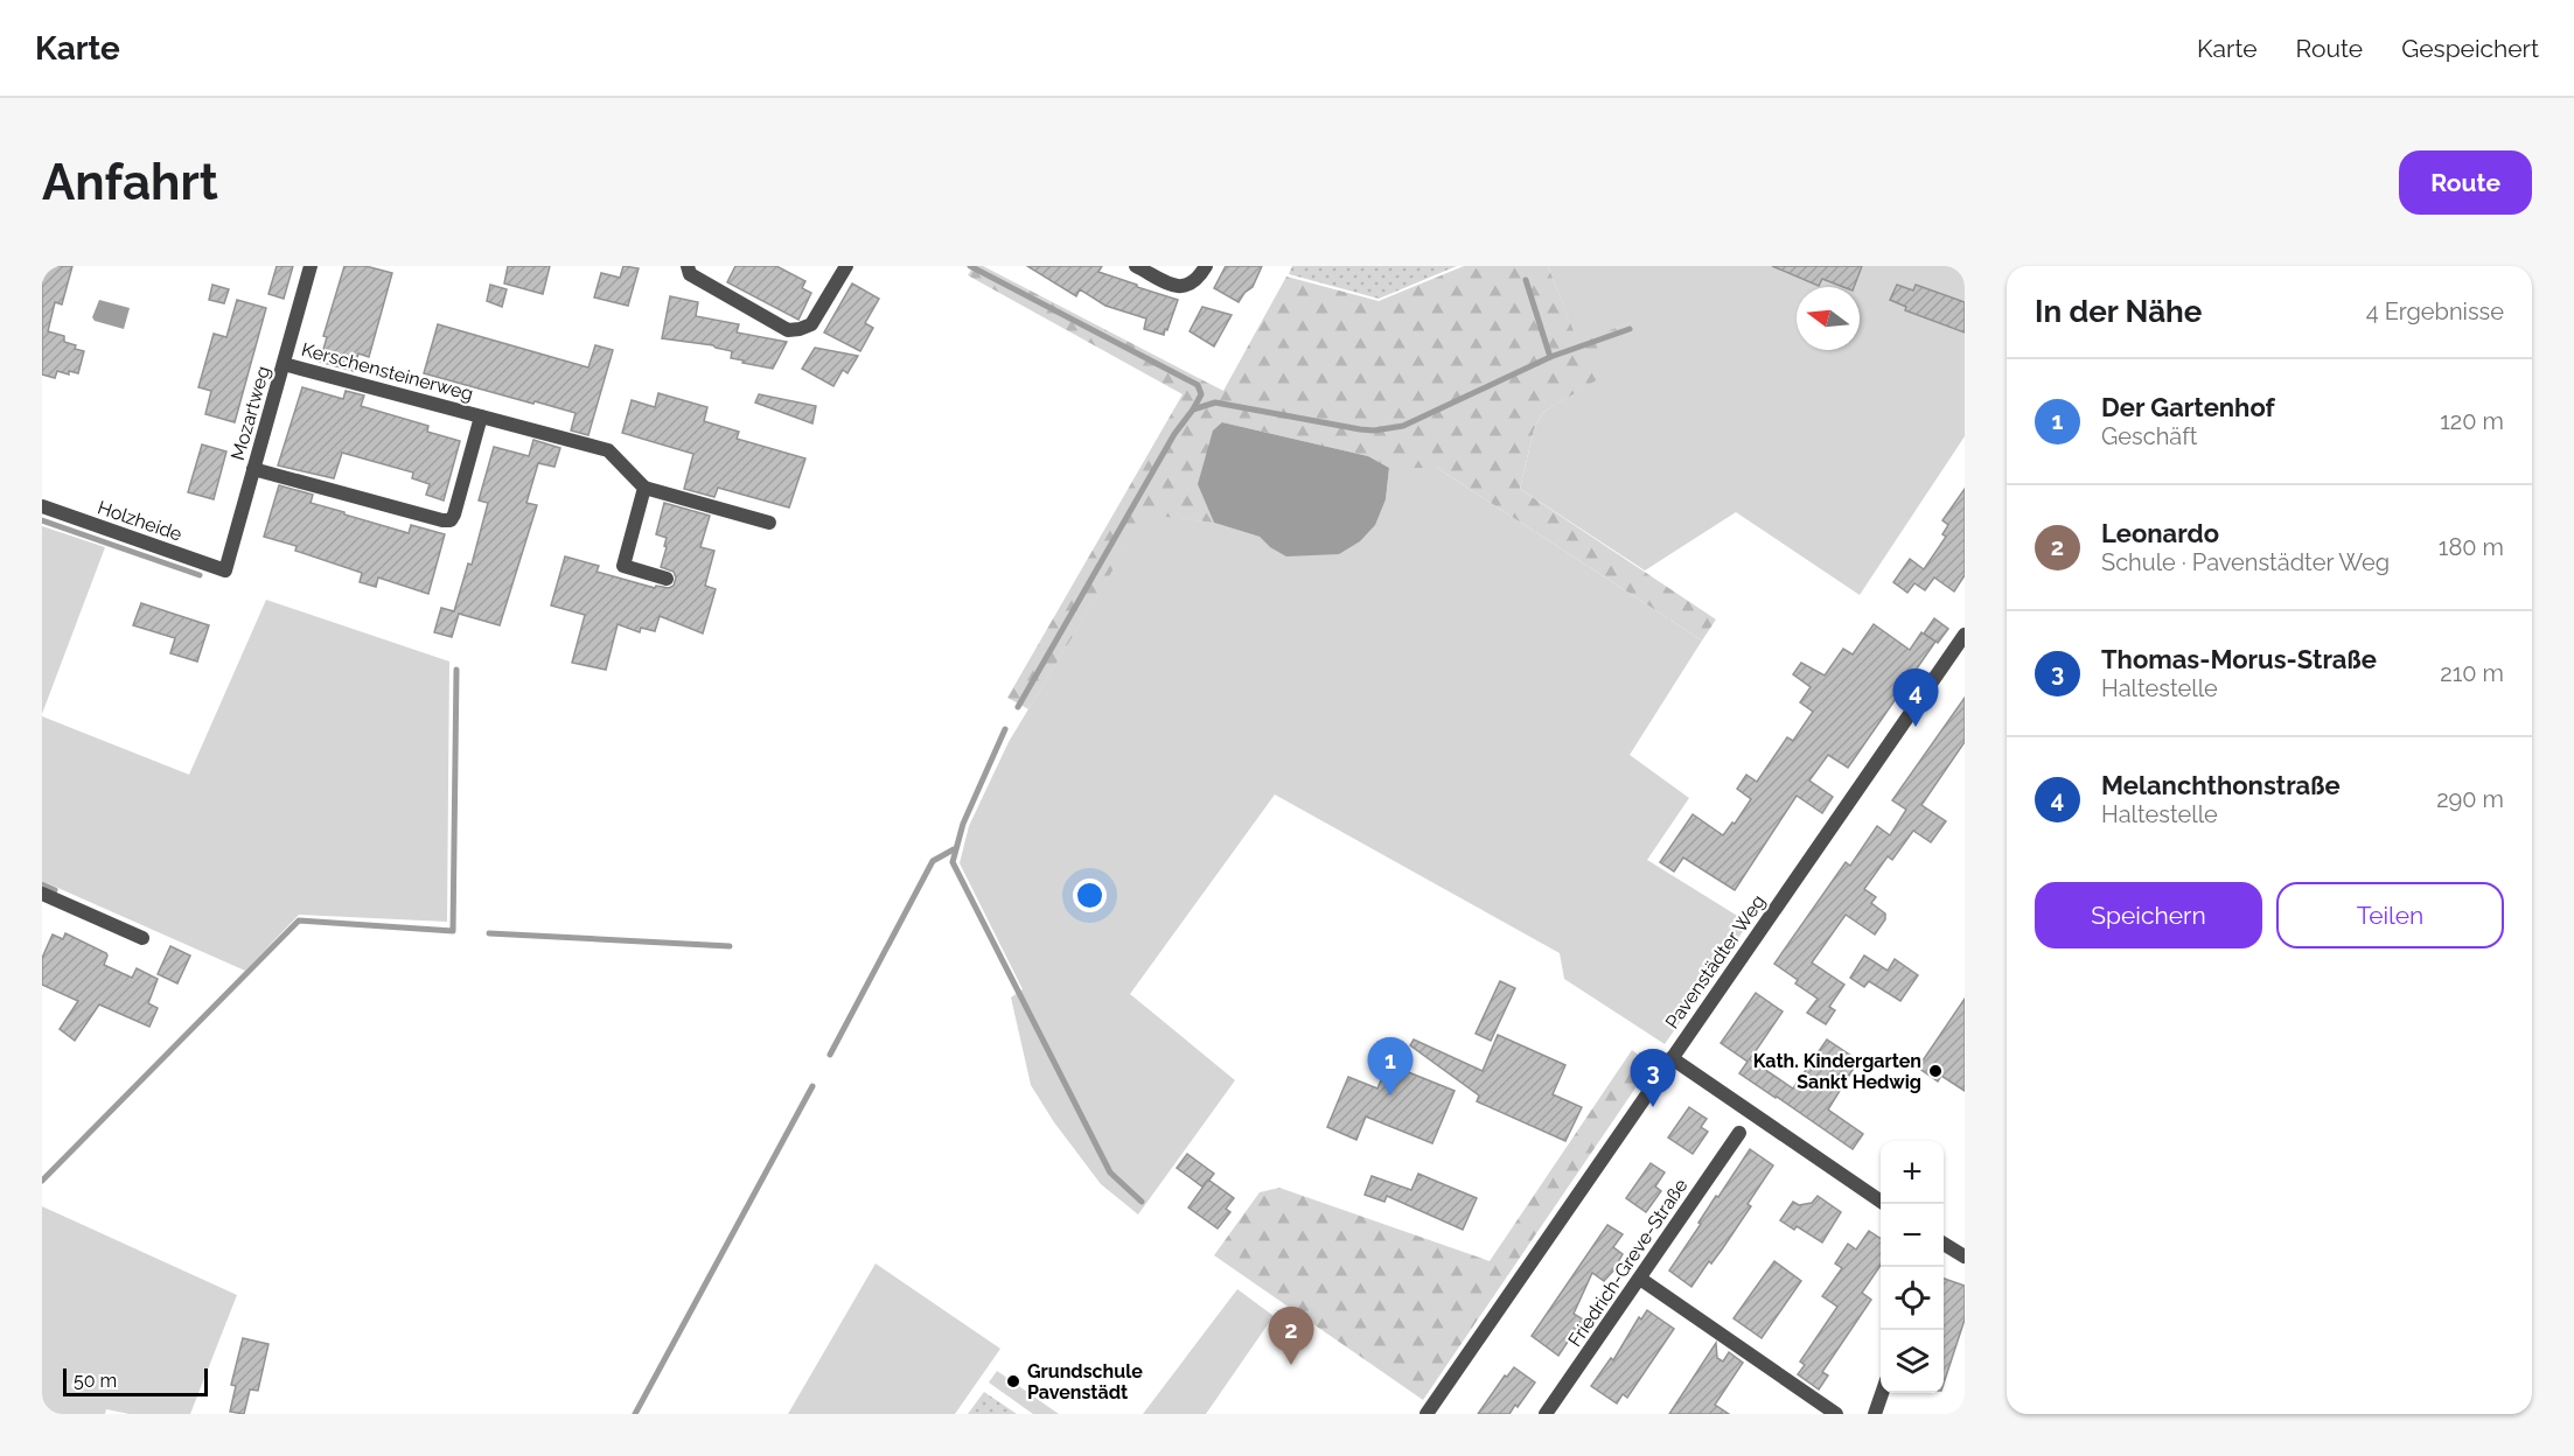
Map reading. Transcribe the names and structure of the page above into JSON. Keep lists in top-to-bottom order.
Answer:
{
  "streets": {
    "street": [
      "Kerschensteinerweg",
      "Mozartweg",
      "Holzheide",
      "Pavenstädter Weg",
      "Friedrich-Greve-Straße"
    ]
  },
  "crossings": [
    ["Kerschensteinerweg", "Mozartweg"],
    ["Mozartweg", "Holzheide"]
  ],
  "places": ["Kath. Kindergarten Sankt Hedwig", "Grundschule Pavenstädt"],
  "scale_bar": "50 m",
  "north": "left",
  "page": {
    "header": "Karte",
    "nav": ["Karte", "Route", "Gespeichert"],
    "buttons": [
      "Route",
      ["Speichern", "Teilen"]
    ],
    "title": "Anfahrt",
    "heading": ["In der Nähe", "4 Ergebnisse"],
    "list": [
      {
        "mark": "1",
        "name": "Der Gartenhof",
        "note": "Geschäft",
        "value": "120 m"
      },
      {
        "mark": "2",
        "name": "Leonardo",
        "note": "Schule · Pavenstädter Weg",
        "value": "180 m"
      },
      {
        "mark": "3",
        "name": "Thomas-Morus-Straße",
        "note": "Haltestelle",
        "value": "210 m"
      },
      {
        "mark": "4",
        "name": "Melanchthonstraße",
        "note": "Haltestelle",
        "value": "290 m"
      }
    ],
    "pins": [
      "4",
      "1",
      "3",
      "2"
    ],
    "map_buttons": ["+", "−"],
    "scale": "50 m"
  }
}
